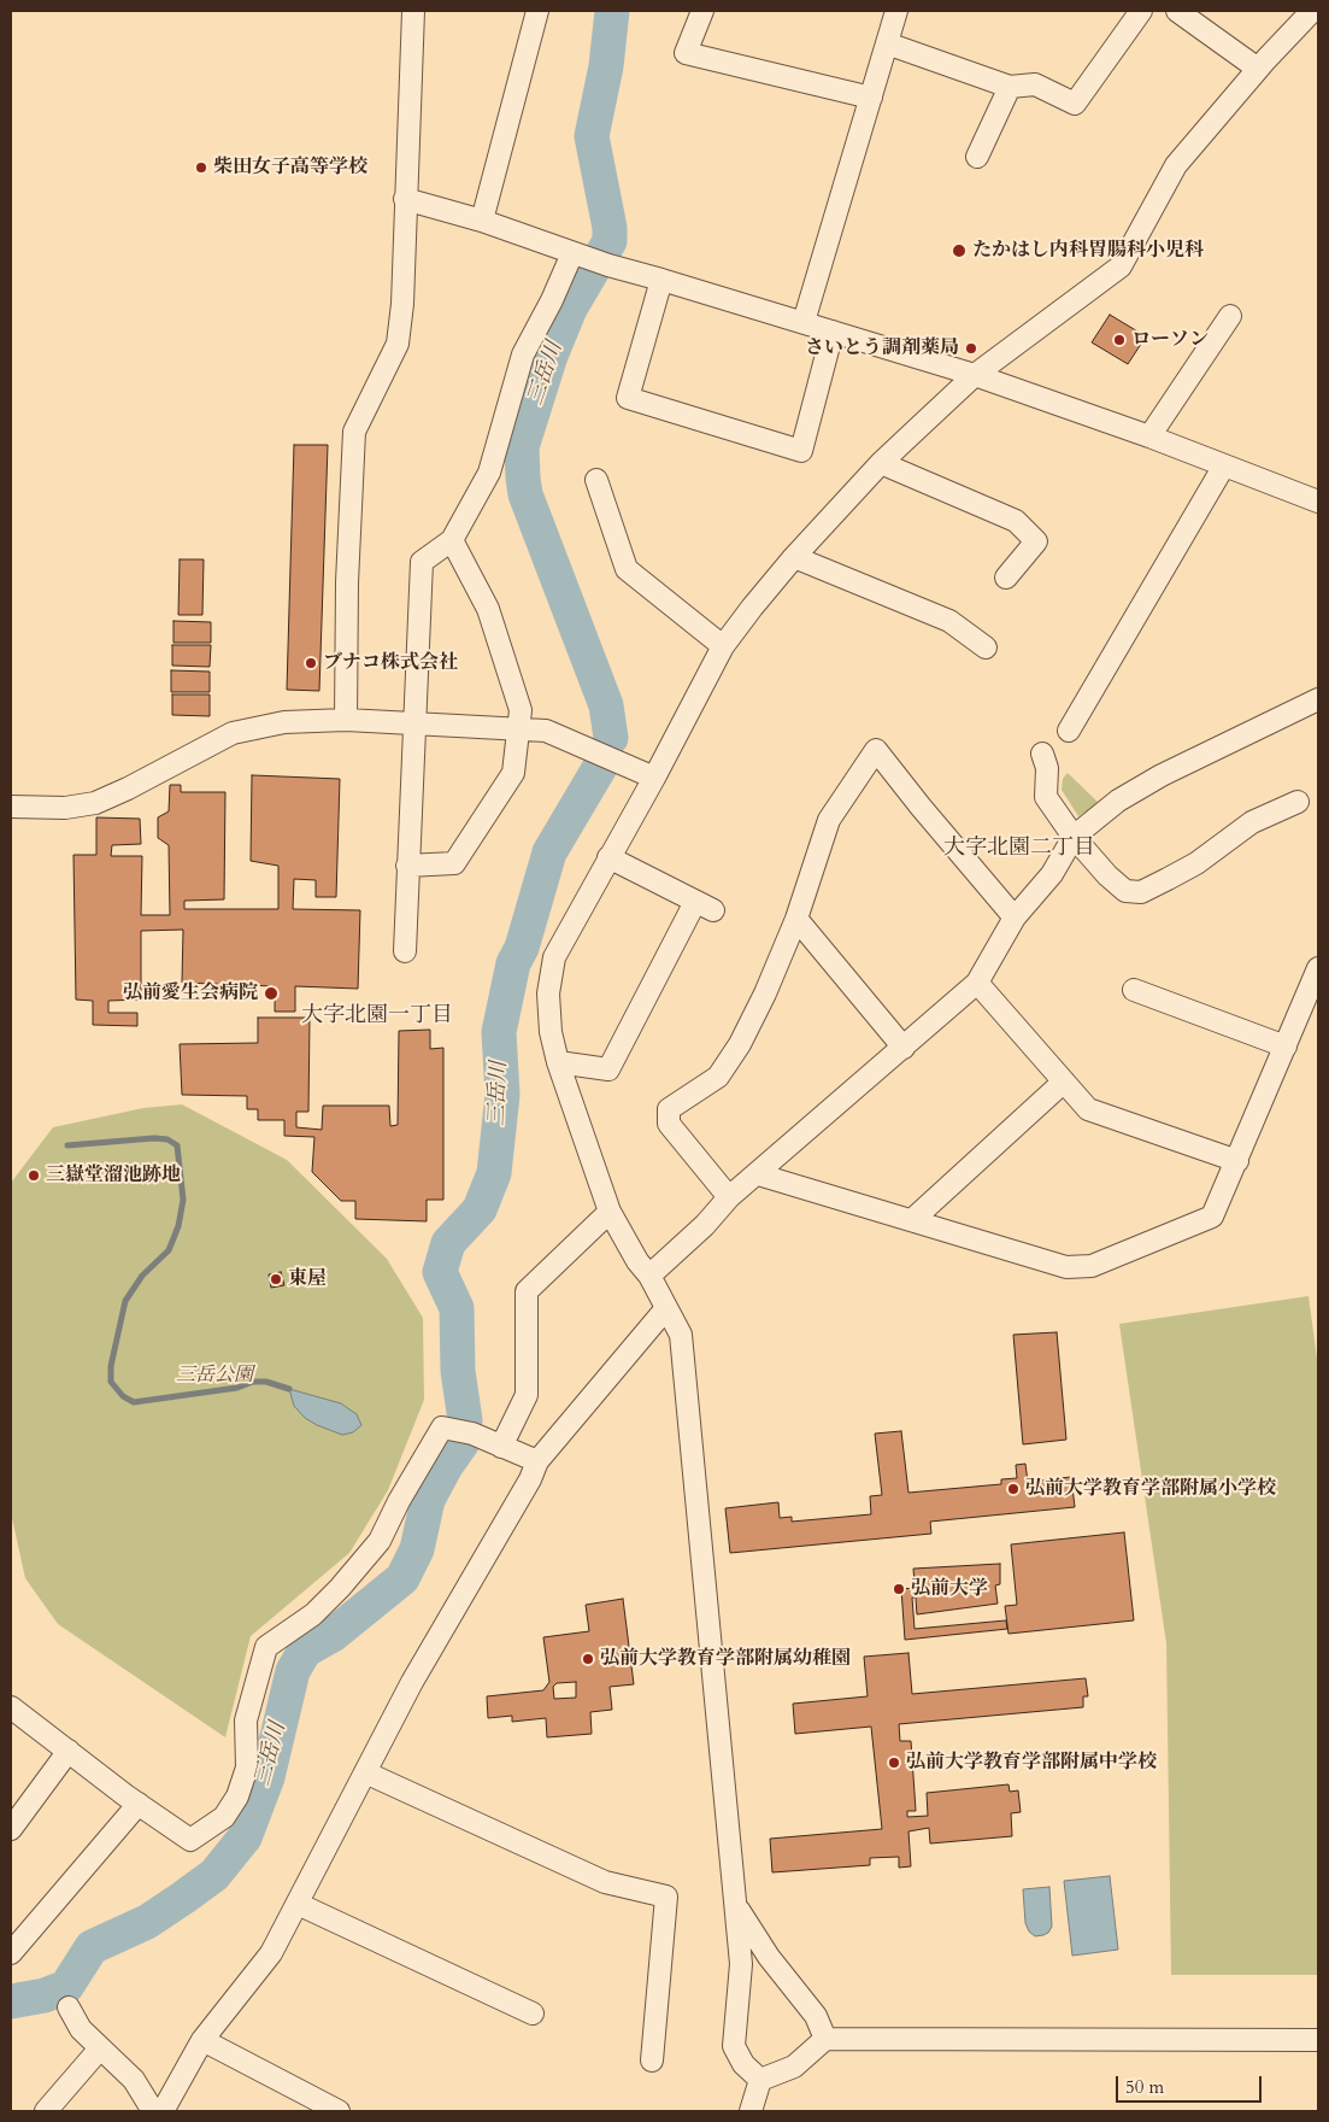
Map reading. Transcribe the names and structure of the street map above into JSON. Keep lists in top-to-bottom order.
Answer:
{
  "districts": ["大字北園二丁目", "大字北園一丁目"],
  "water": ["三岳川"],
  "parks": ["三岳公園"],
  "places": [
    "柴田女子高等学校",
    "たかはし内科胃腸科小児科",
    "ローソン",
    "さいとう調剤薬局",
    "ブナコ株式会社",
    "弘前愛生会病院",
    "三嶽堂溜池跡地",
    "東屋",
    "弘前大学教育学部附属小学校",
    "弘前大学",
    "弘前大学教育学部附属幼稚園",
    "弘前大学教育学部附属中学校"
  ],
  "scale_bar": "50 m"
}
